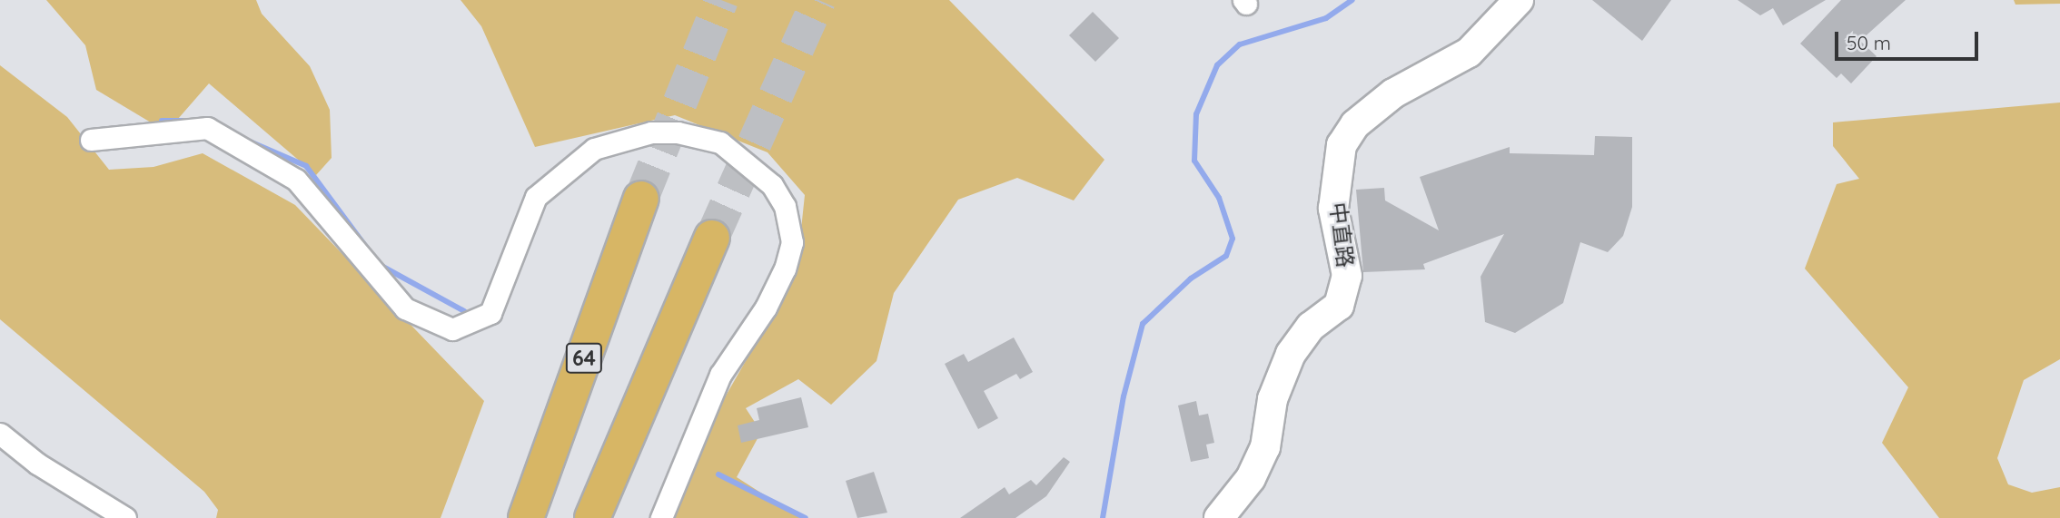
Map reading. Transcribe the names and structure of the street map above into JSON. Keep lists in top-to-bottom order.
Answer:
{
  "streets": {
    "highway": ["64"],
    "street": ["中直路"]
  },
  "scale_bar": "50 m"
}
